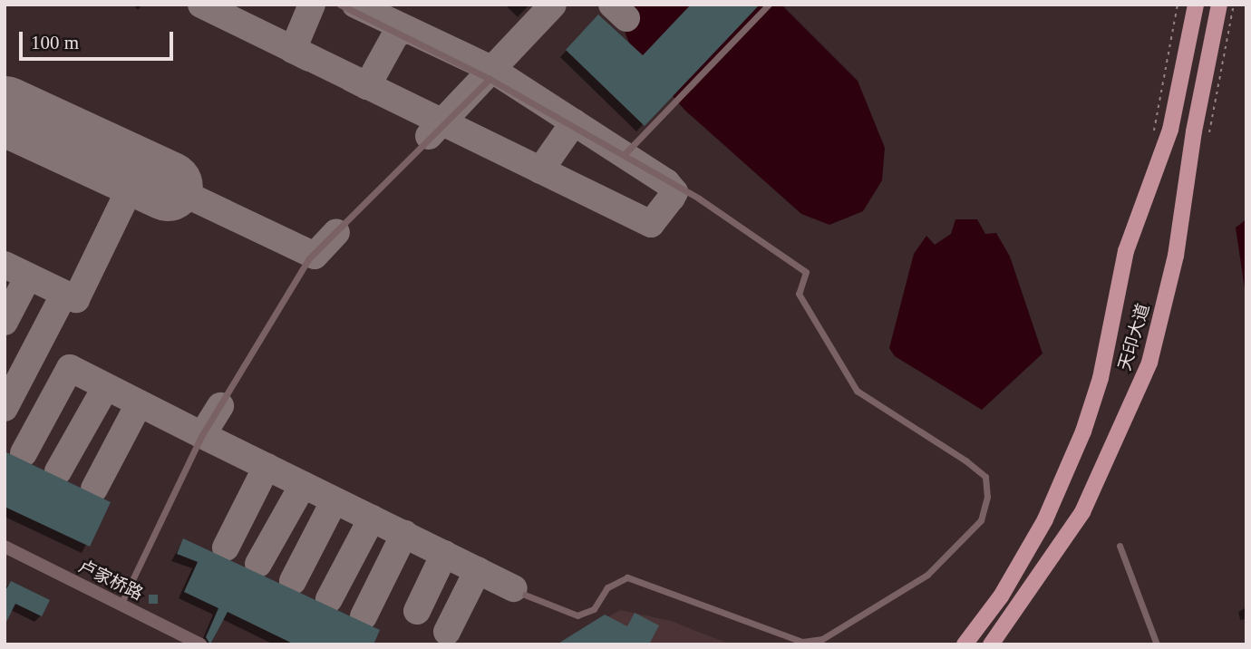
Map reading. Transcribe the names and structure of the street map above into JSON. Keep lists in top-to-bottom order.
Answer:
{
  "streets": {
    "main road": ["天印大道"],
    "street": ["卢家桥路"]
  },
  "scale_bar": "100 m"
}
